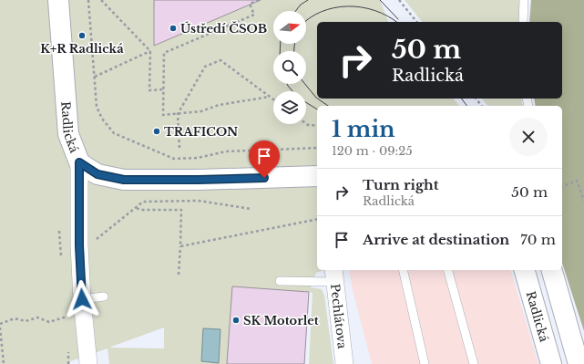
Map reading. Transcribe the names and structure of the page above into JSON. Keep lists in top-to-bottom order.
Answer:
{
  "streets": {
    "main road": ["Radlická"],
    "street": ["Pechlátova"]
  },
  "places": [
    "Ústředí ČSOB",
    "K+R Radlická",
    "TRAFICON",
    "SK Motorlet"
  ],
  "north": "right",
  "page": {
    "turn": ["50 m", "Radlická"],
    "heading": ["1 min", "120 m · 09:25"],
    "list": [
      {
        "name": "Turn right",
        "note": "Radlická",
        "value": "50 m"
      },
      {
        "name": "Arrive at destination",
        "value": "70 m"
      }
    ]
  }
}
